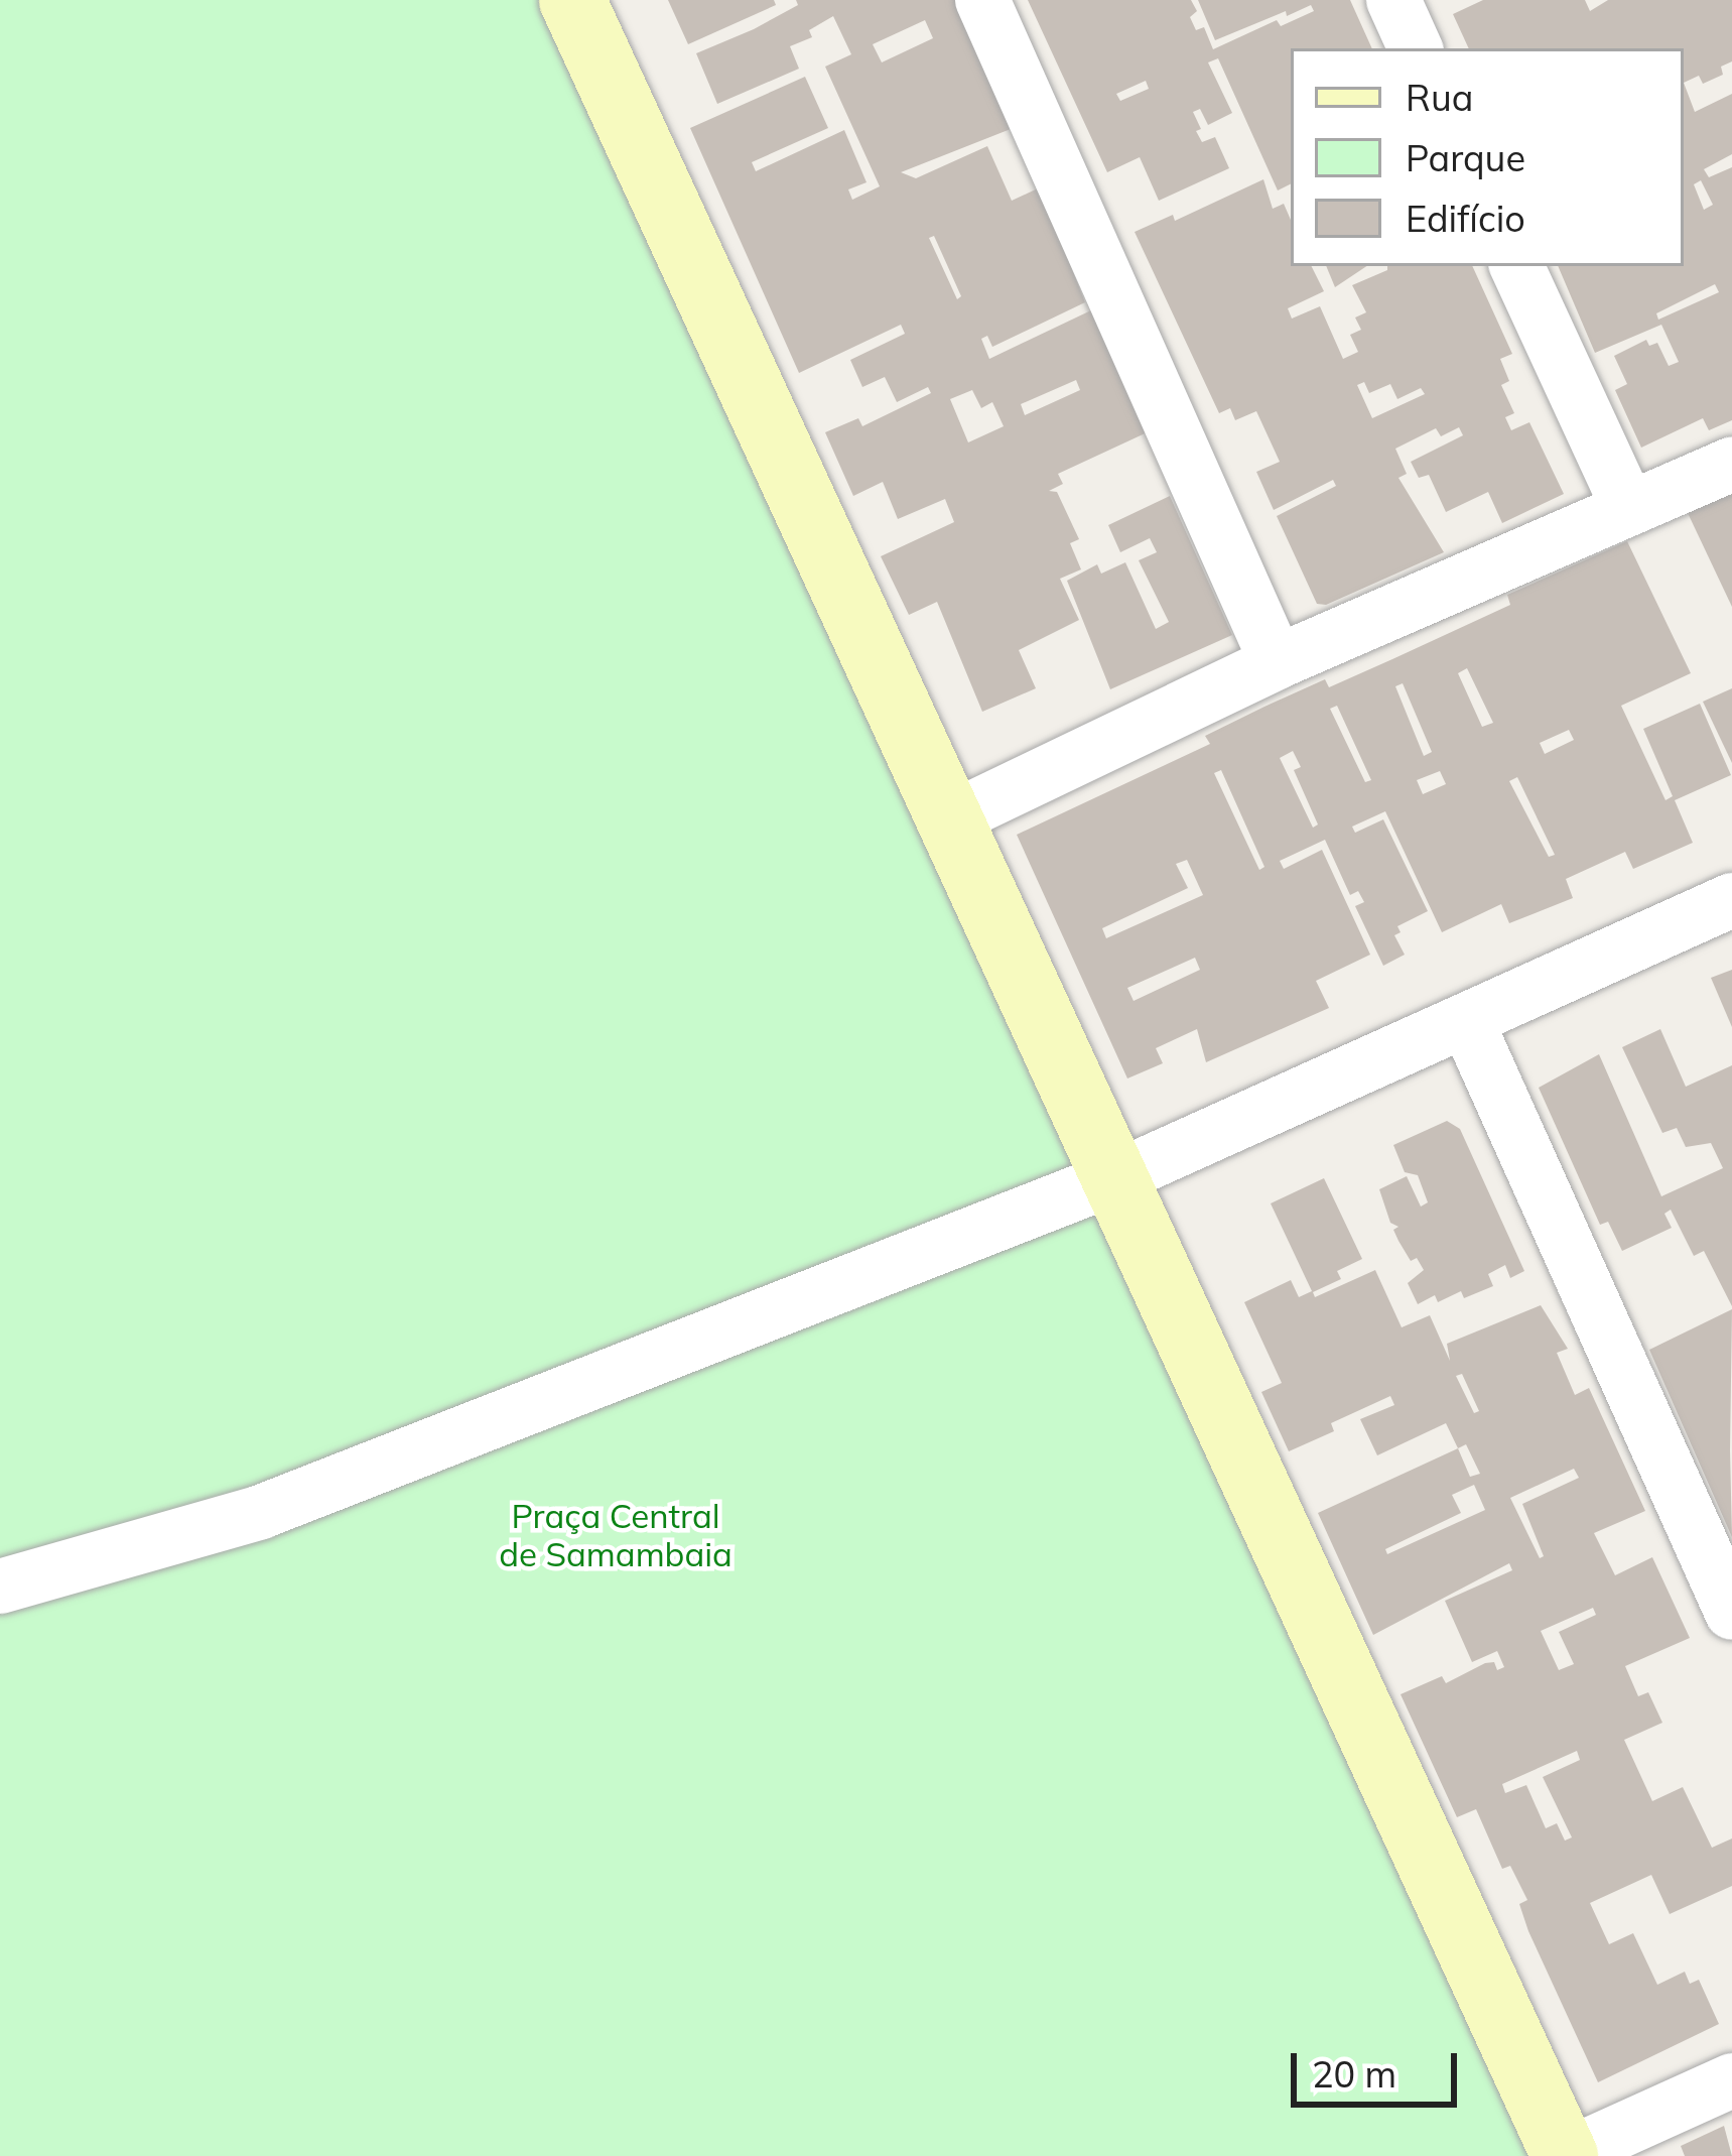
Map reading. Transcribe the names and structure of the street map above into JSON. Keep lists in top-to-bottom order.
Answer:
{
  "parks": ["Praça Central de Samambaia"],
  "legend": ["Rua", "Parque", "Edifício"],
  "scale_bar": "20 m"
}
